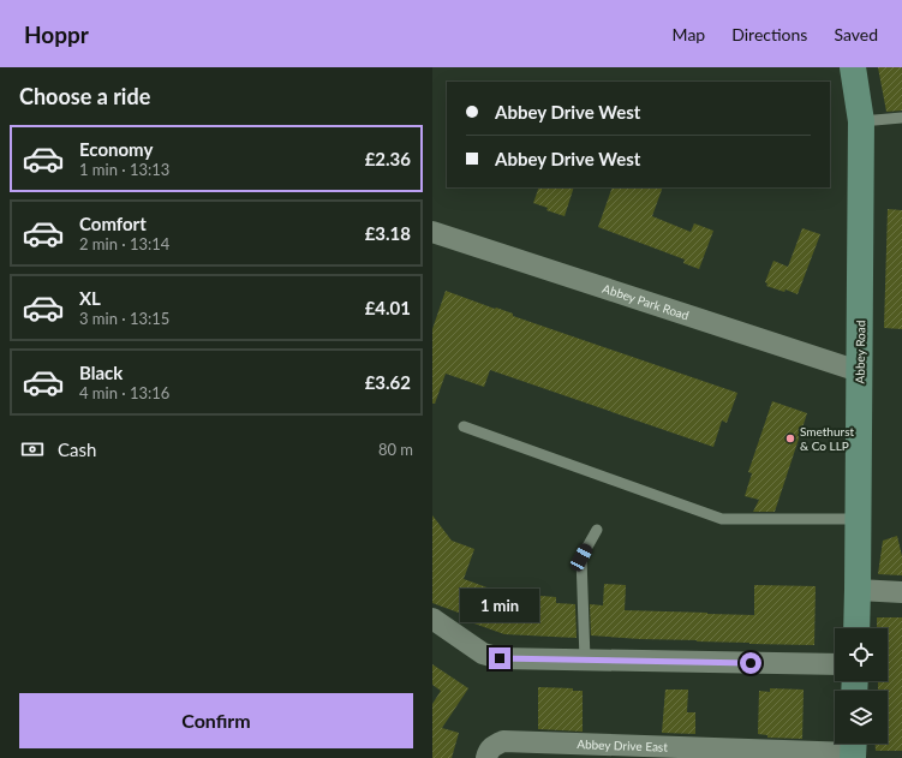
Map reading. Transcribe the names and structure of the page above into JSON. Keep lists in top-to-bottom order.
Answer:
{
  "streets": {
    "street": ["Abbey Park Road", "Abbey Road", "Abbey Drive East"]
  },
  "crossings": [
    ["Abbey Park Road", "Abbey Road"]
  ],
  "places": ["Smethurst & Co LLP"],
  "page": {
    "header": "Hoppr",
    "nav": ["Map", "Directions", "Saved"],
    "heading": "Choose a ride",
    "banner": ["Abbey Drive West", "Abbey Drive West"],
    "list": [
      {
        "name": "Economy",
        "note": "1 min · 13:13",
        "value": "£2.36"
      },
      {
        "name": "Comfort",
        "note": "2 min · 13:14",
        "value": "£3.18"
      },
      {
        "name": "XL",
        "note": "3 min · 13:15",
        "value": "£4.01"
      },
      {
        "name": "Black",
        "note": "4 min · 13:16",
        "value": "£3.62"
      }
    ],
    "pay": ["Cash", "80 m"],
    "bubble": "1 min",
    "buttons": "Confirm"
  }
}
